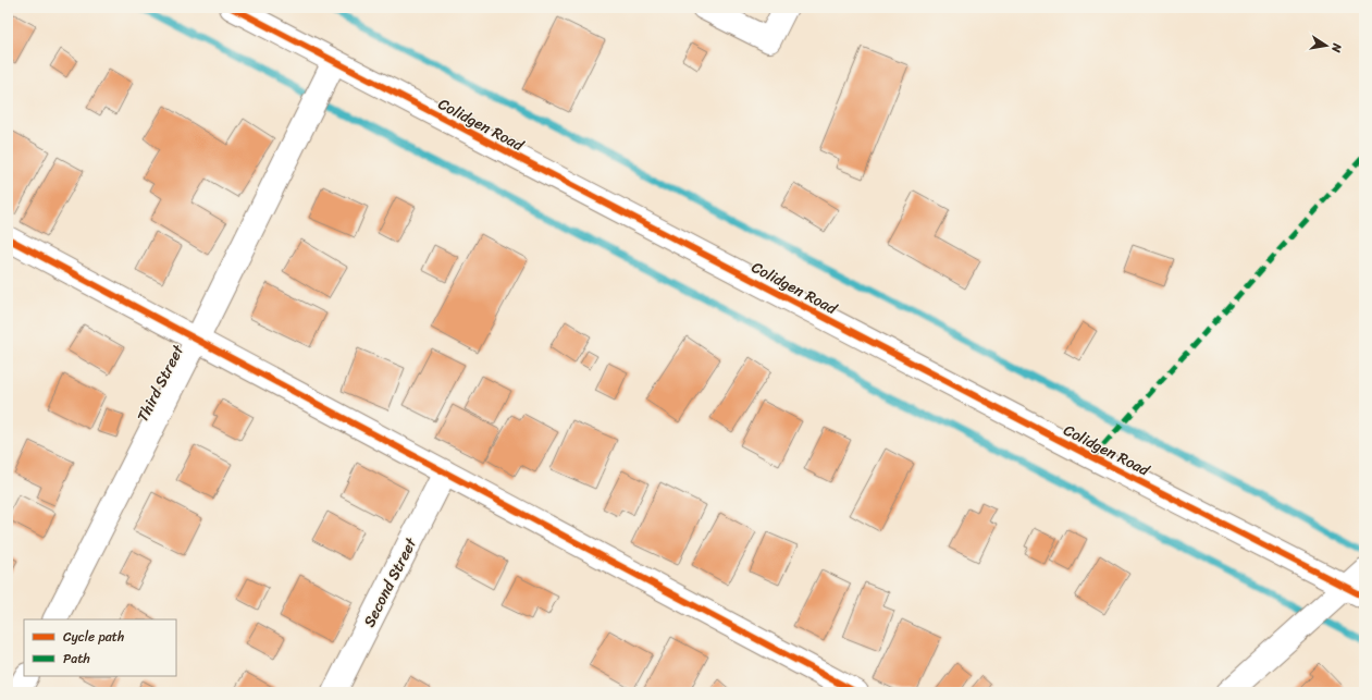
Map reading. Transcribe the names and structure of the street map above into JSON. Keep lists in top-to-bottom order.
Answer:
{
  "streets": {
    "street": ["Colidgen Road", "Third Street", "Second Street"]
  },
  "crossings": [
    ["Colidgen Road", "Third Street"]
  ],
  "legend": ["Cycle path", "Path"],
  "north": "right"
}
